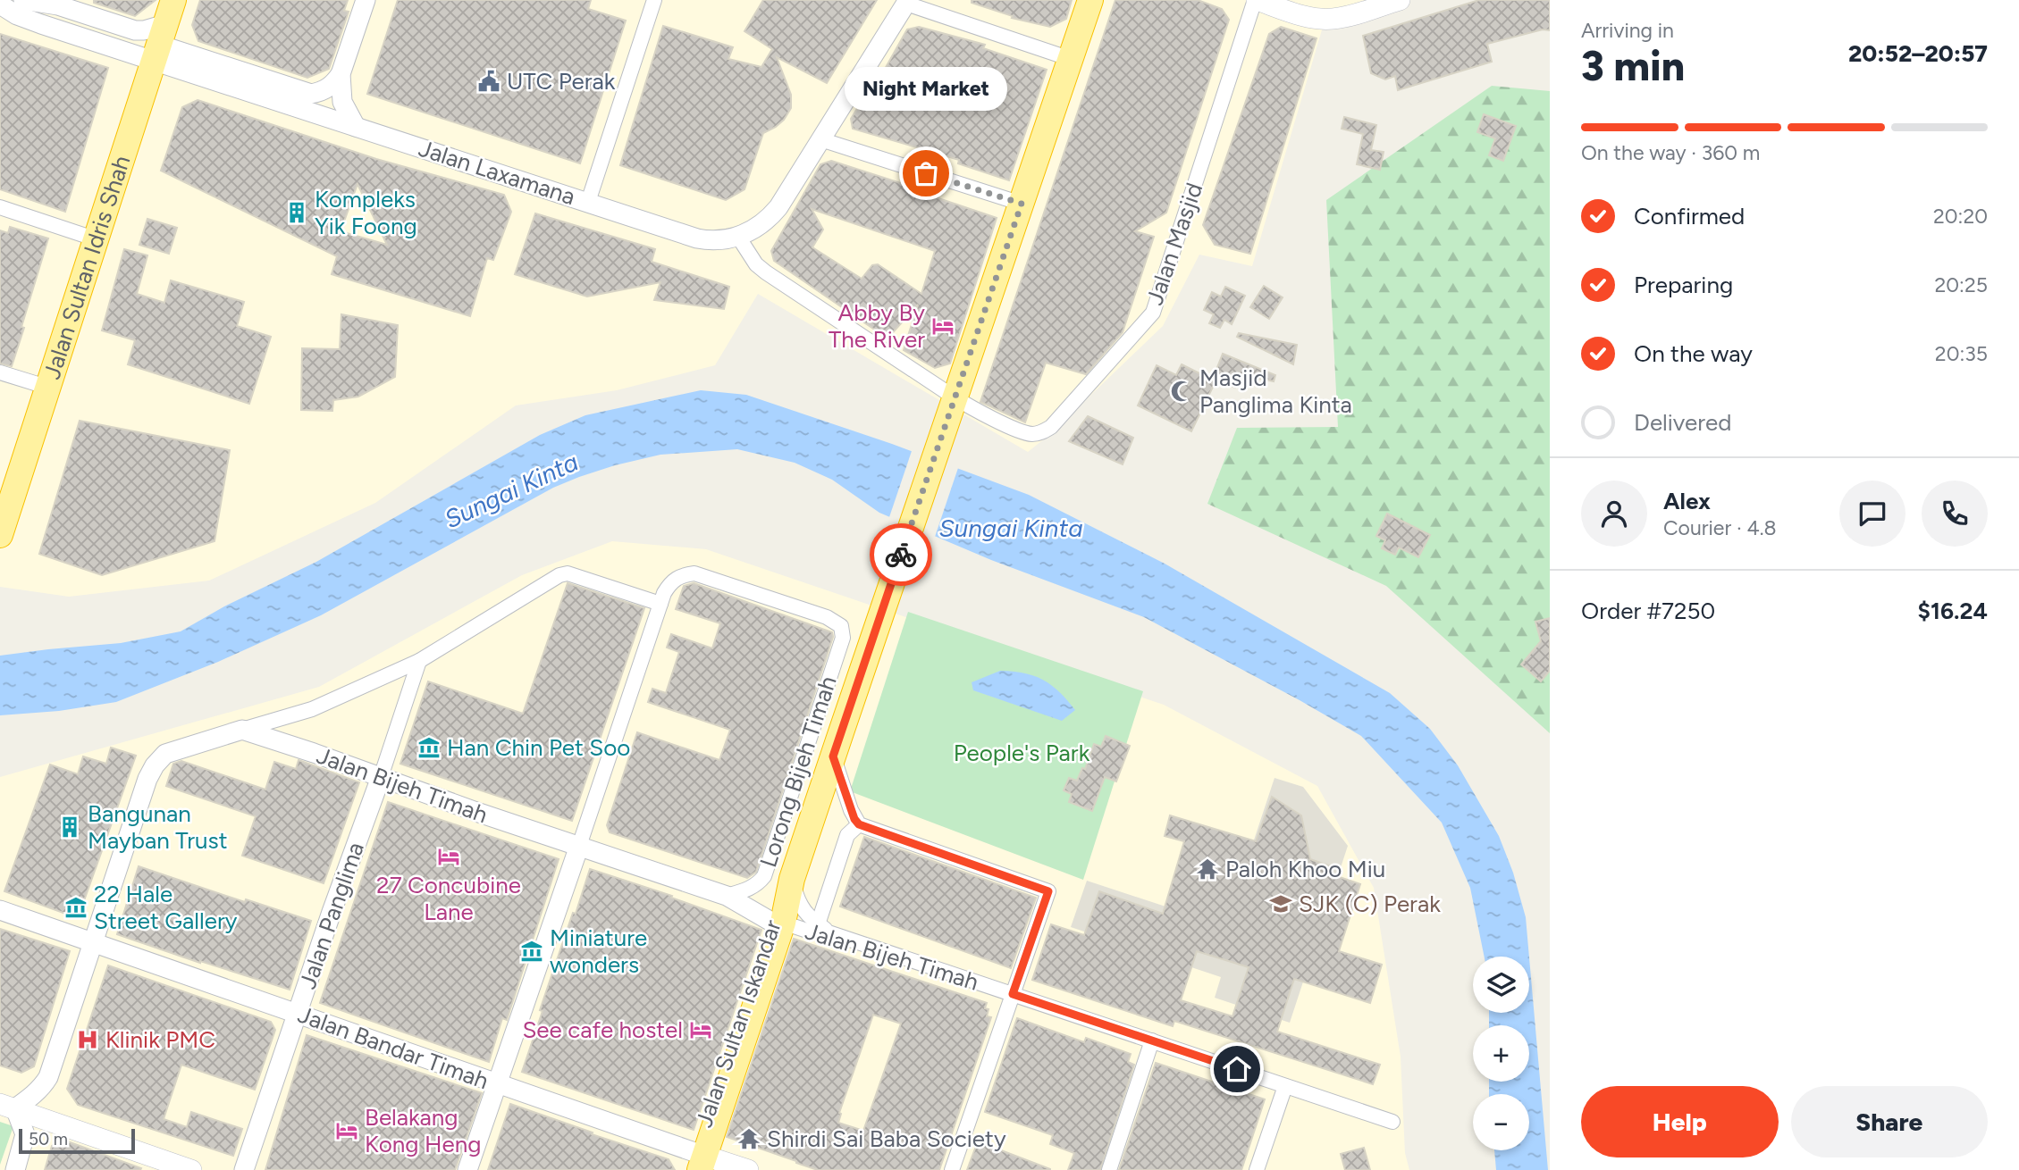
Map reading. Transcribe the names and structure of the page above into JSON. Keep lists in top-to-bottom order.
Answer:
{
  "streets": {
    "highway": ["Jalan Sultan Idris Shah", "Jalan Sultan Iskandar"],
    "main road": ["Jalan Bandar Timah"],
    "street": [
      "Jalan Laxamana",
      "Jalan Masjid",
      "Lorong Bijeh Timah",
      "Jalan Bijeh Timah",
      "Jalan Panglima"
    ]
  },
  "crossings": [
    ["Jalan Laxamana", "Jalan Sultan Idris Shah"],
    ["Jalan Masjid", "Jalan Sultan Iskandar"],
    ["Lorong Bijeh Timah", "Jalan Bijeh Timah"],
    ["Jalan Bijeh Timah", "Jalan Panglima"],
    ["Jalan Bijeh Timah", "Jalan Sultan Iskandar"],
    ["Jalan Panglima", "Jalan Bandar Timah"],
    ["Jalan Sultan Iskandar", "Jalan Bandar Timah"]
  ],
  "water": ["Sungai Kinta"],
  "parks": ["People's Park"],
  "places": {
    "public building": ["UTC Perak"],
    "other": ["Night Market"],
    "building": ["Kompleks Yik Foong", "Bangunan Mayban Trust"],
    "hotel": [
      "Abby By The River",
      "27 Concubine Lane",
      "See cafe hostel",
      "Belakang Kong Heng"
    ],
    "mosque": ["Masjid Panglima Kinta"],
    "museum": ["Han Chin Pet Soo", "22 Hale Street Gallery", "Miniature wonders"],
    "temple": ["Paloh Khoo Miu", "Shirdi Sai Baba Society"],
    "school or university": ["SJK (C) Perak"],
    "hospital": ["Klinik PMC"]
  },
  "scale_bar": "50 m",
  "page": {
    "heading": ["3 min", "Arriving in", "20:52–20:57"],
    "panel": [
      "Alex",
      "Courier · 4.8",
      "Order #7250",
      "$16.24"
    ],
    "bubble": "Night Market",
    "bar": "On the way · 360 m",
    "list": [
      ["Confirmed", "20:20"],
      ["Preparing", "20:25"],
      ["On the way", "20:35"],
      "Delivered"
    ],
    "map_buttons": ["+", "−"],
    "buttons": ["Help", "Share"],
    "scale": "50 m"
  }
}
